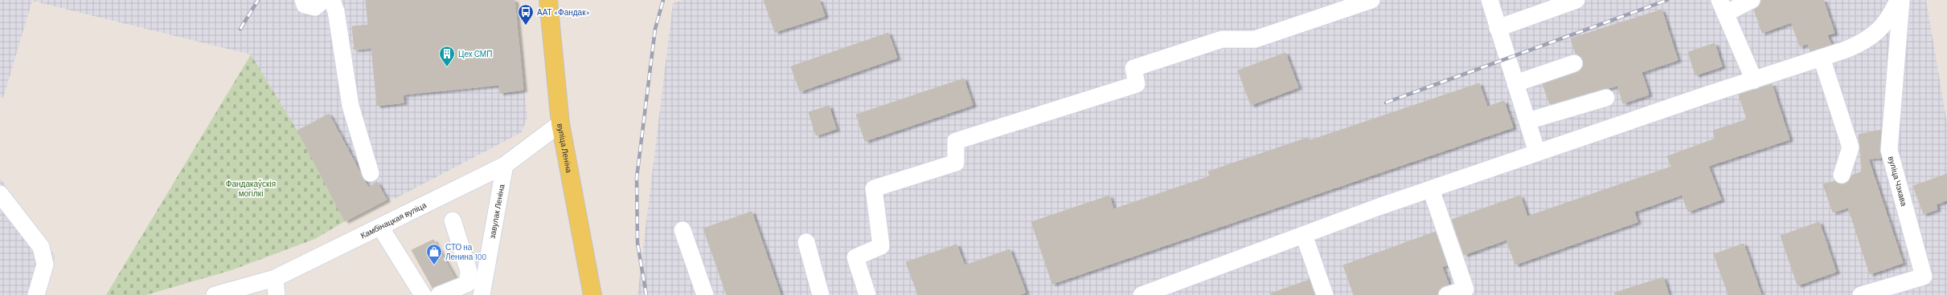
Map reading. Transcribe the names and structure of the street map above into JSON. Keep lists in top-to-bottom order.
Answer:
{
  "streets": {
    "main road": ["вуліца Леніна"],
    "street": ["вуліца Чэхава", "завулак Леніна", "Камбінацкая вуліца"]
  },
  "crossings": [
    ["вуліца Леніна", "Камбінацкая вуліца"],
    ["завулак Леніна", "Камбінацкая вуліца"]
  ],
  "parks": ["Фандакаўскія могілкі"],
  "places": {
    "bus stop": ["ААТ «Фандак»"],
    "building": ["Цех СМП"],
    "shop": ["СТО на Ленина 100"]
  }
}
